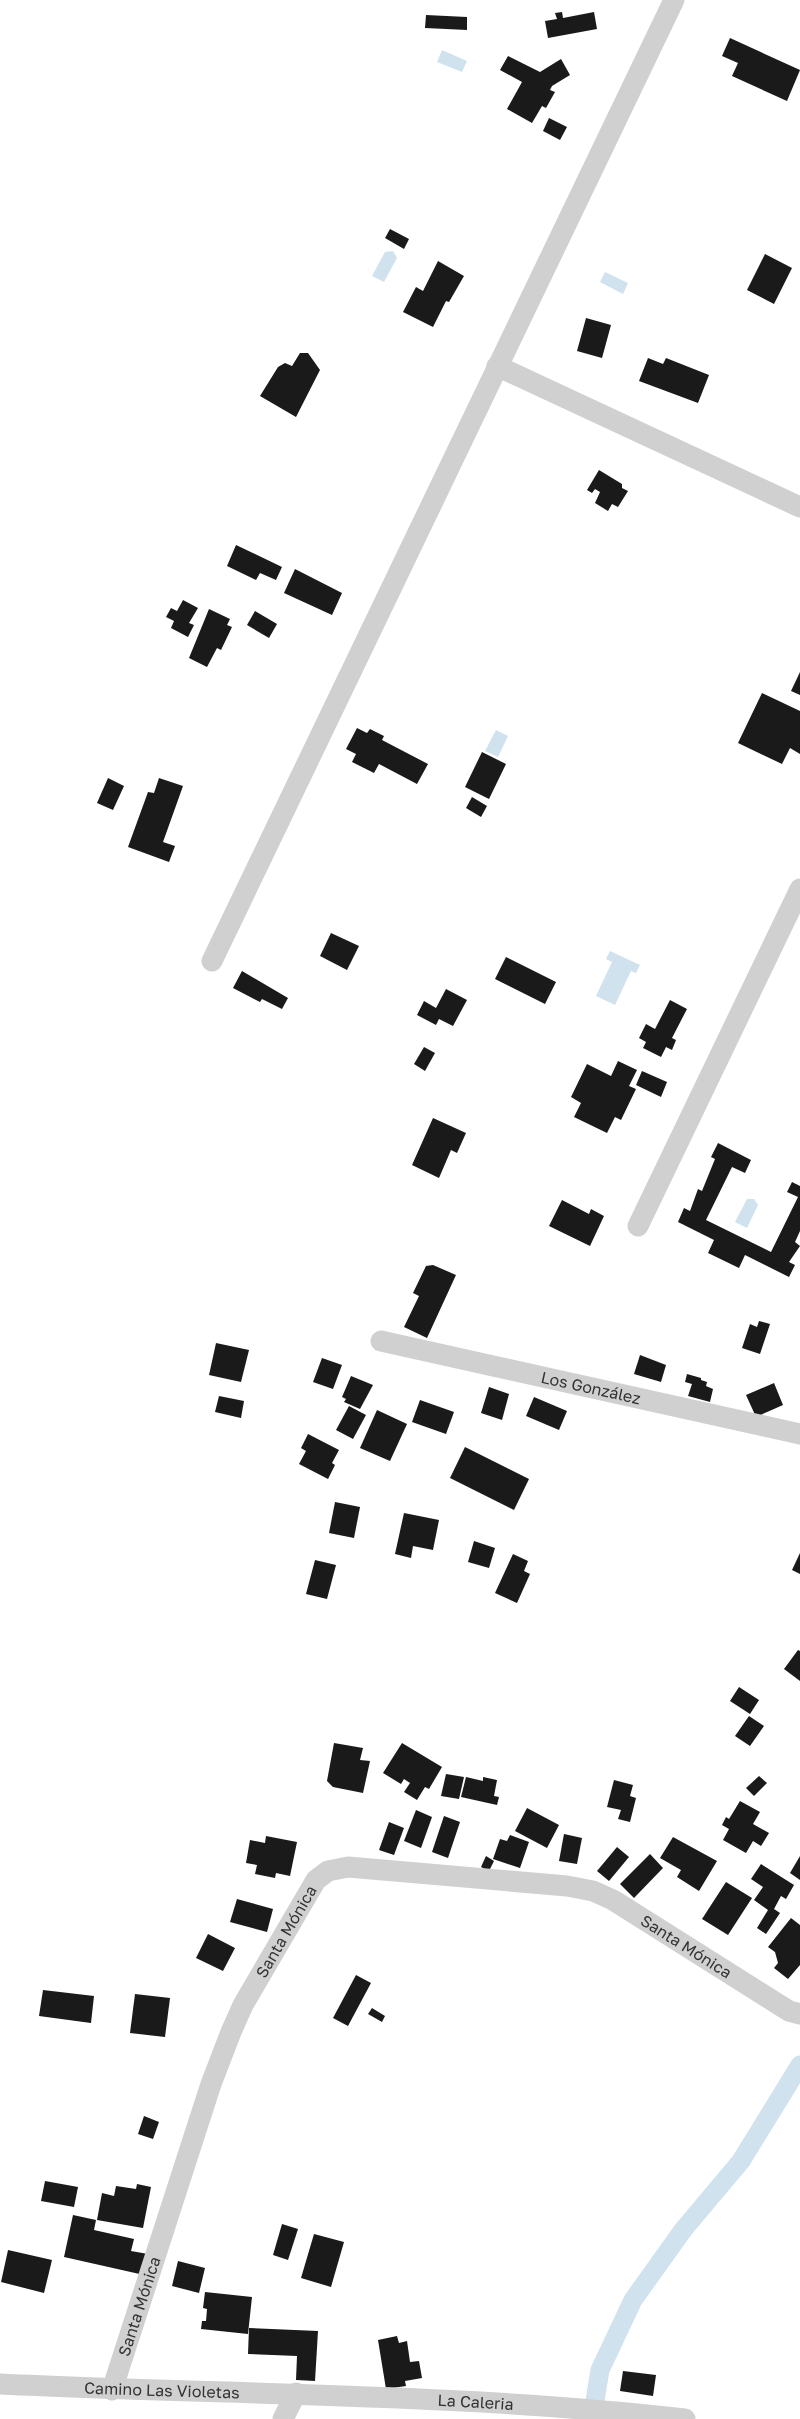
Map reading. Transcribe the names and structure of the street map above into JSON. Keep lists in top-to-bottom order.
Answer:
{
  "streets": {
    "street": [
      "Los González",
      "Santa Mónica",
      "Camino Las Violetas",
      "La Caleria"
    ]
  },
  "crossings": [
    ["Santa Mónica", "Camino Las Violetas"],
    ["Camino Las Violetas", "La Caleria"]
  ]
}
